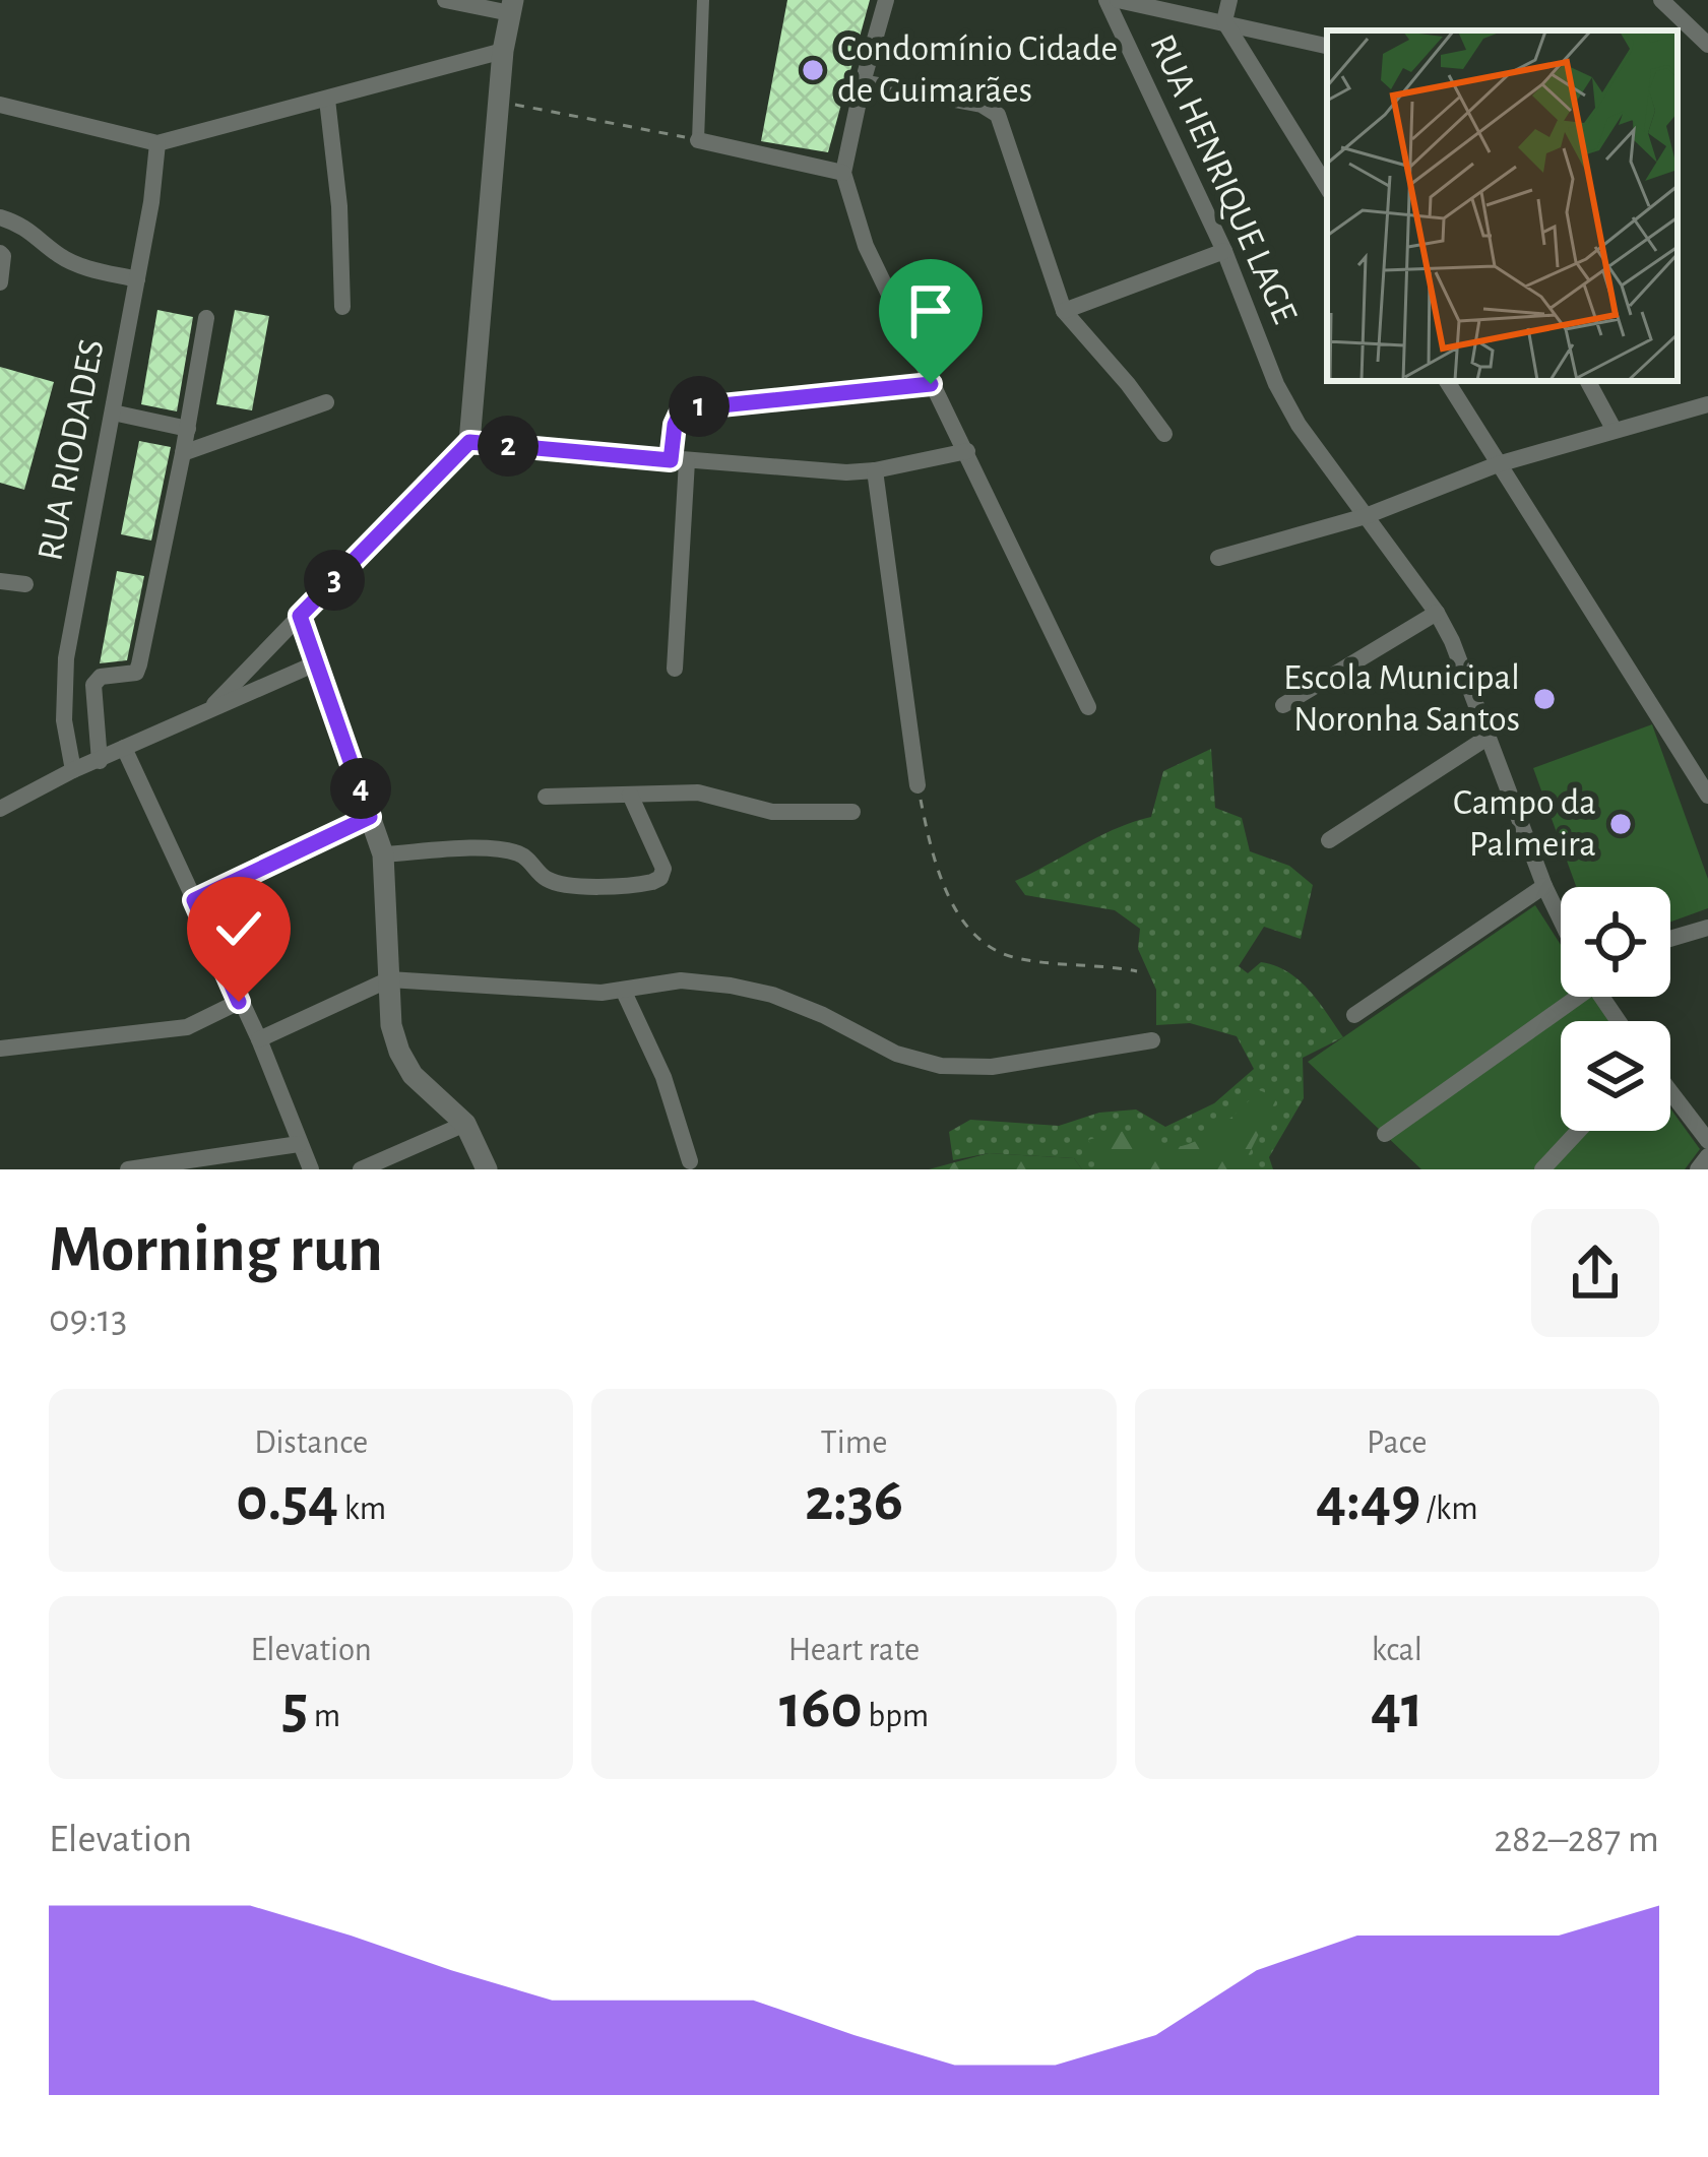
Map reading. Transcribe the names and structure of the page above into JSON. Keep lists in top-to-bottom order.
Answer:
{
  "streets": {
    "street": ["RUA HENRIQUE LAGE", "RUA RIODADES"]
  },
  "places": ["Condomínio Cidade de Guimarães", "Escola Municipal Noronha Santos", "Campo da Palmeira"],
  "page": {
    "pins": [
      "1",
      "2",
      "3",
      "4"
    ],
    "heading": ["Morning run", "09:13"],
    "stats": [
      ["Distance", "0.54 km"],
      ["Time", "2:36"],
      ["Pace", "4:49 /km"],
      ["Elevation", "5 m"],
      ["Heart rate", "160 bpm"],
      ["kcal", "41"]
    ],
    "chart": ["Elevation", "282–287 m"]
  }
}
